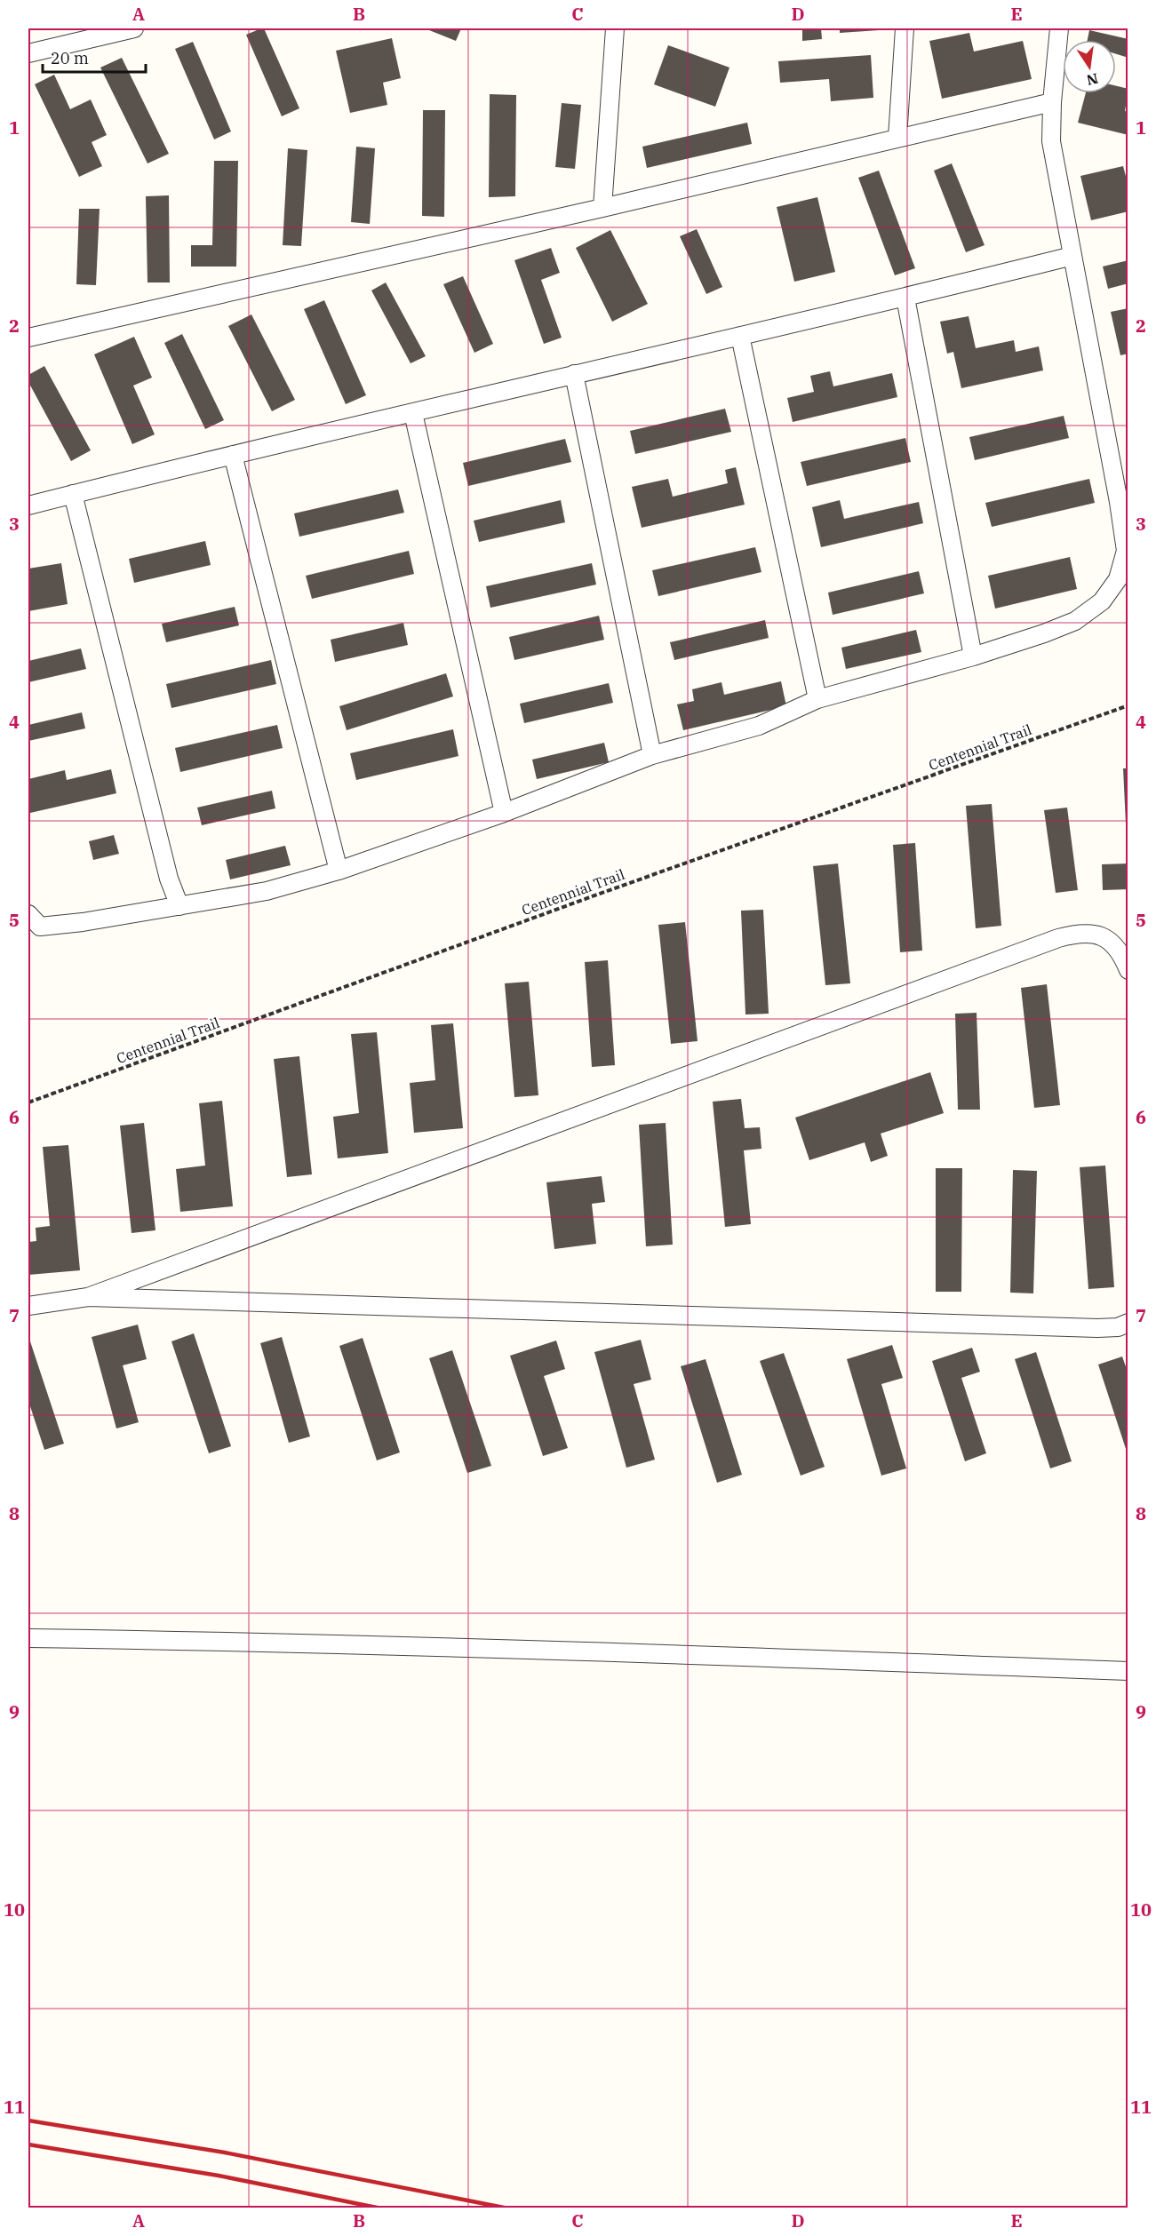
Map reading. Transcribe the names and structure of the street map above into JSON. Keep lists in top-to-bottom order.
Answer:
{
  "streets": {
    "path": ["Centennial Trail"]
  },
  "scale_bar": "20 m",
  "north": "bottom",
  "grid": {
    "columns": [
      "A",
      "B",
      "C",
      "D",
      "E"
    ],
    "rows": [
      "1",
      "2",
      "3",
      "4",
      "5",
      "6",
      "7",
      "8",
      "9",
      "10",
      "11"
    ]
  }
}
